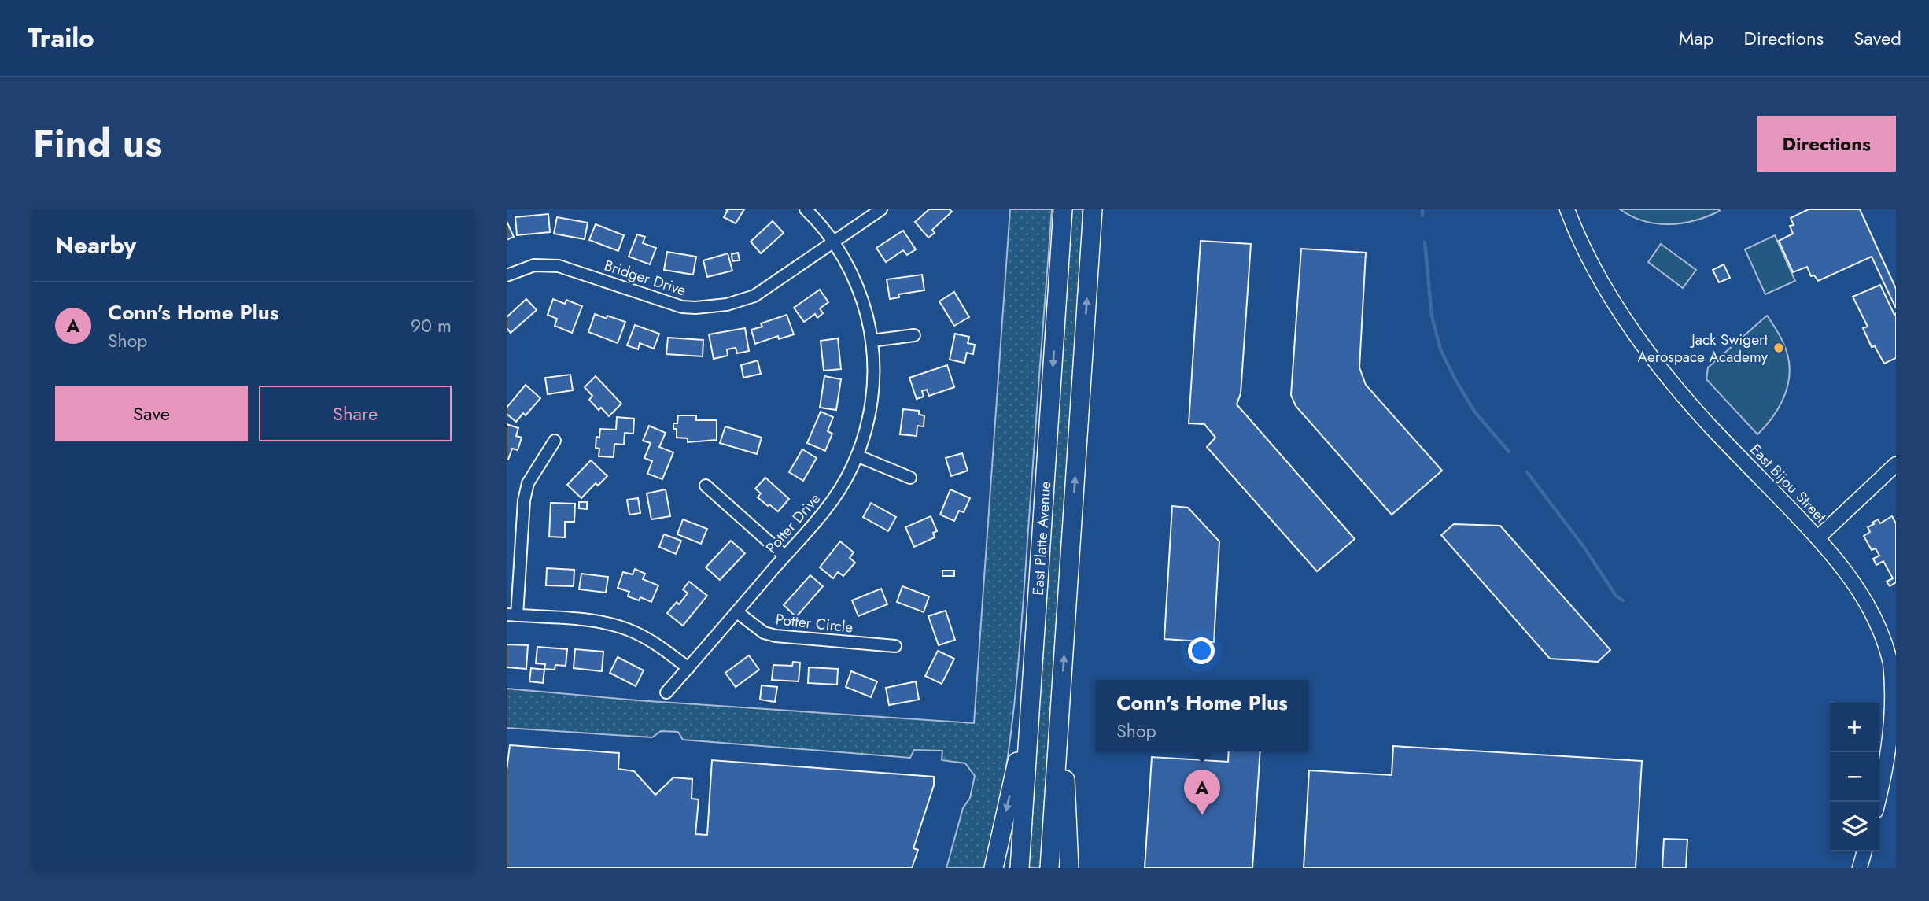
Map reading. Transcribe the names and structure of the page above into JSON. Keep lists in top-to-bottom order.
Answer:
{
  "streets": {
    "highway": ["East Platte Avenue"],
    "street": [
      "Bridger Drive",
      "East Bijou Street",
      "Potter Drive",
      "Potter Circle"
    ]
  },
  "crossings": [
    ["Bridger Drive", "Potter Drive"],
    ["Potter Drive", "Potter Circle"]
  ],
  "places": ["Jack Swigert Aerospace Academy"],
  "page": {
    "header": "Trailo",
    "nav": ["Map", "Directions", "Saved"],
    "title": "Find us",
    "buttons": [
      "Directions",
      ["Save", "Share"]
    ],
    "heading": "Nearby",
    "list": [
      {
        "mark": "A",
        "name": "Conn's Home Plus",
        "note": "Shop",
        "value": "90 m"
      }
    ],
    "popup": ["Conn's Home Plus", "Shop"],
    "map_buttons": ["+", "−"],
    "pins": "A"
  }
}
